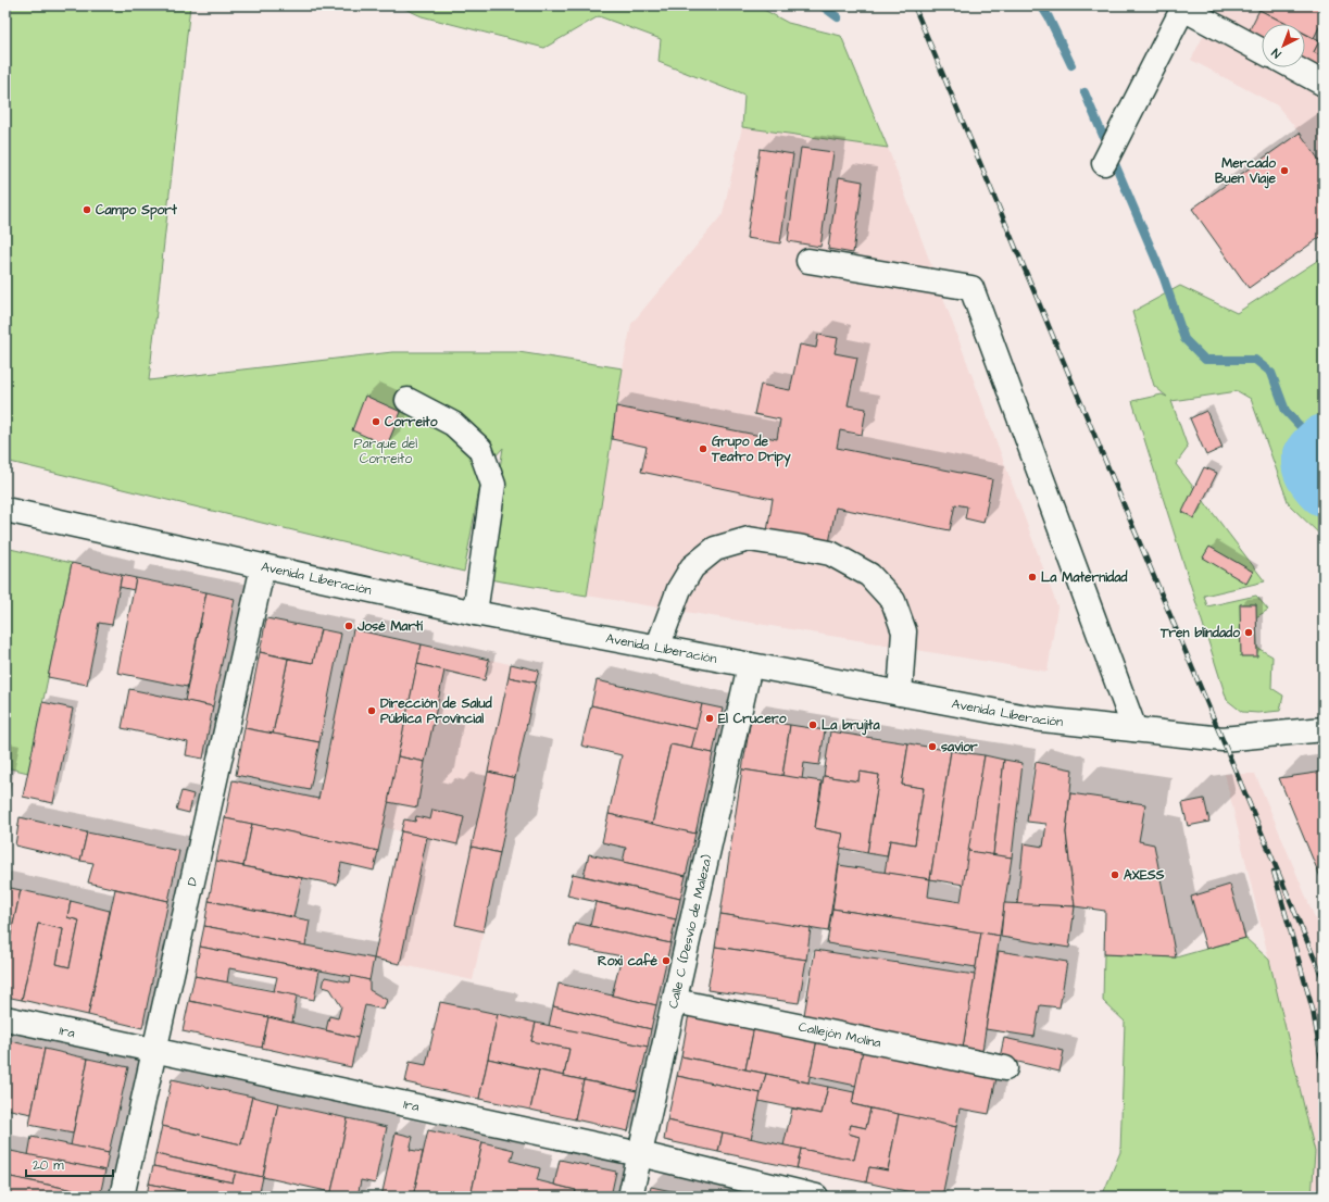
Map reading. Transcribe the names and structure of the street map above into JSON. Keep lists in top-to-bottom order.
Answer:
{
  "streets": {
    "street": [
      "Avenida Liberación",
      "D",
      "Calle C (Desvío de Maleza)",
      "1ra",
      "Callejón Molina"
    ]
  },
  "crossings": [
    ["Avenida Liberación", "D"],
    ["Avenida Liberación", "Calle C (Desvío de Maleza)"],
    ["D", "1ra"],
    ["Calle C (Desvío de Maleza)", "1ra"],
    ["Calle C (Desvío de Maleza)", "Callejón Molina"]
  ],
  "parks": ["Parque del Correito"],
  "places": [
    "Mercado Buen Viaje",
    "Campo Sport",
    "Correito",
    "Grupo de Teatro Dripy",
    "La Maternidad",
    "José Martí",
    "Tren blindado",
    "Dirección de Salud Pública Provincial",
    "El Crucero",
    "La brujita",
    "savior",
    "AXESS",
    "Roxi café"
  ],
  "scale_bar": "20 m",
  "north": "bottom left"
}
